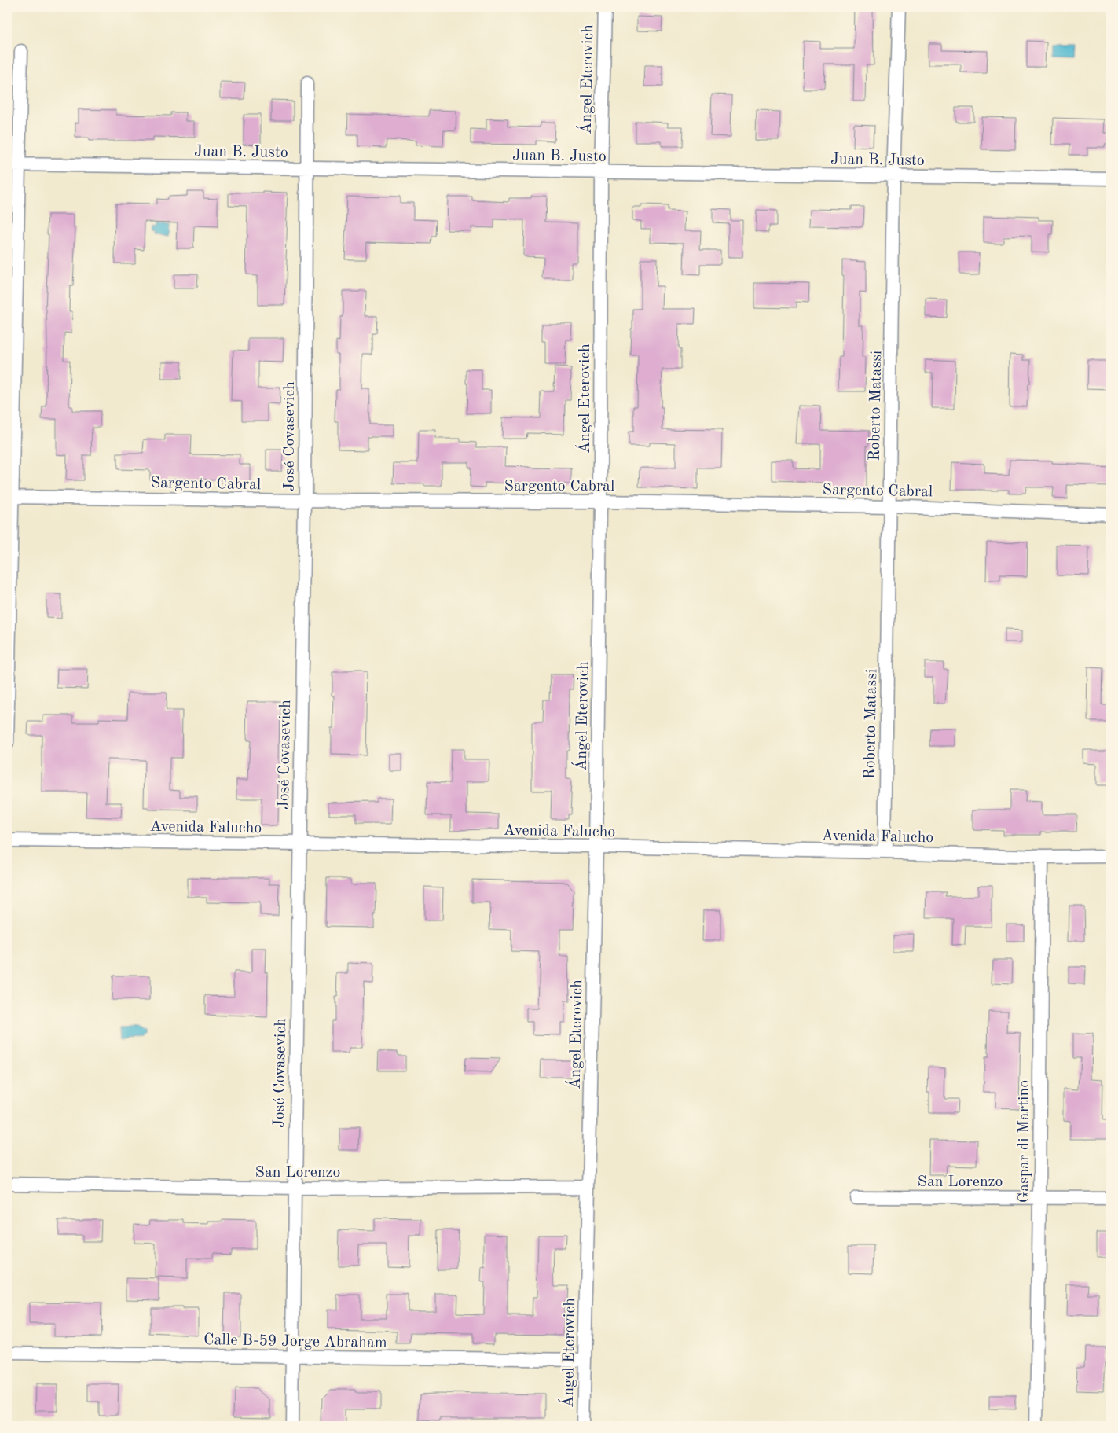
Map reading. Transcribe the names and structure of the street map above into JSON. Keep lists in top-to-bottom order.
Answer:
{
  "streets": {
    "street": [
      "Ángel Eterovich",
      "Juan B. Justo",
      "Roberto Matassi",
      "José Covasevich",
      "Sargento Cabral",
      "Avenida Falucho",
      "Gaspar di Martino",
      "San Lorenzo",
      "Calle B-59 Jorge Abraham"
    ]
  },
  "crossings": [
    ["Ángel Eterovich", "Juan B. Justo"],
    ["Ángel Eterovich", "Sargento Cabral"],
    ["Ángel Eterovich", "Avenida Falucho"],
    ["Ángel Eterovich", "San Lorenzo"],
    ["Ángel Eterovich", "Calle B-59 Jorge Abraham"],
    ["Juan B. Justo", "Roberto Matassi"],
    ["Juan B. Justo", "José Covasevich"],
    ["Roberto Matassi", "Sargento Cabral"],
    ["Roberto Matassi", "Avenida Falucho"],
    ["José Covasevich", "Sargento Cabral"],
    ["José Covasevich", "Avenida Falucho"],
    ["José Covasevich", "San Lorenzo"],
    ["José Covasevich", "Calle B-59 Jorge Abraham"],
    ["Avenida Falucho", "Gaspar di Martino"],
    ["Gaspar di Martino", "San Lorenzo"]
  ]
}
